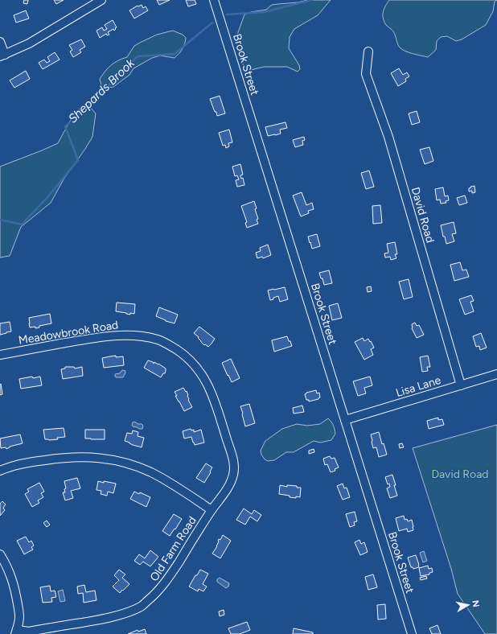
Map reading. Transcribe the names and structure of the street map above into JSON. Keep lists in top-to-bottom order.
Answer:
{
  "streets": {
    "street": [
      "Brook Street",
      "David Road",
      "Meadowbrook Road",
      "Lisa Lane",
      "Old Farm Road"
    ]
  },
  "crossings": [
    ["Brook Street", "Lisa Lane"],
    ["David Road", "Lisa Lane"],
    ["Meadowbrook Road", "Old Farm Road"]
  ],
  "water": ["Shepards Brook"],
  "parks": ["David Road"],
  "north": "right"
}
